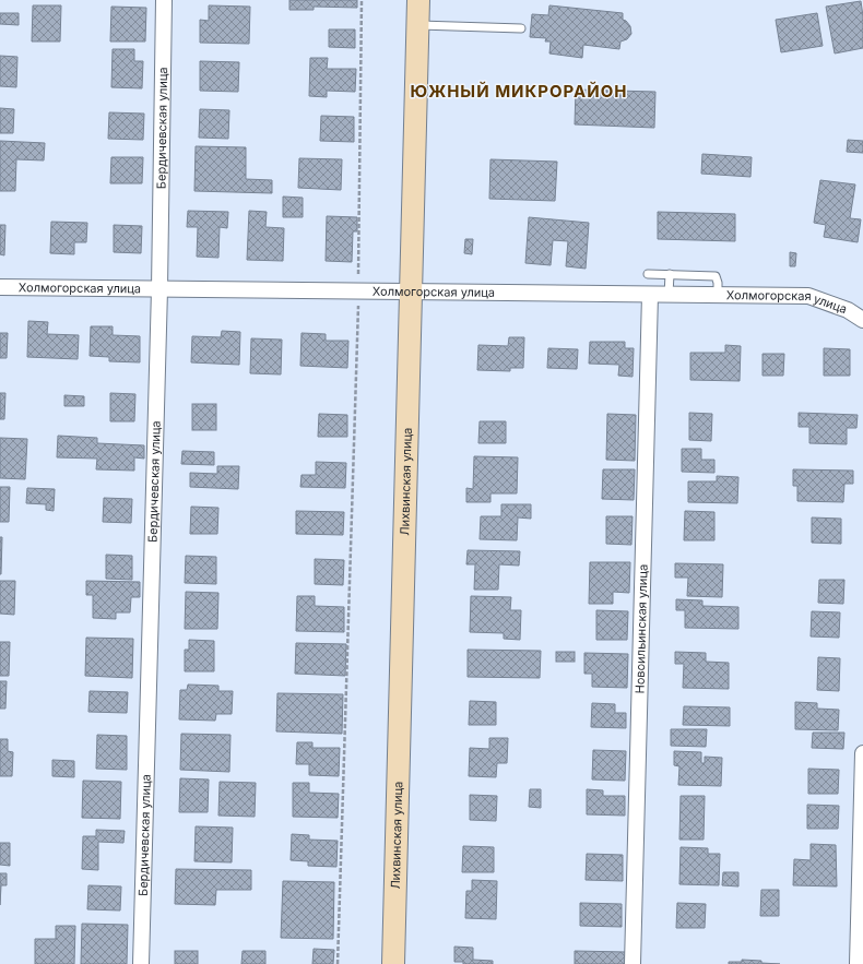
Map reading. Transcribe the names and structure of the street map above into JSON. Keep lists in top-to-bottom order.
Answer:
{
  "streets": {
    "main road": ["Лихвинская улица"],
    "street": ["Бердичевская улица", "Холмогорская улица", "Новоильинская улица"]
  },
  "crossings": [
    ["Бердичевская улица", "Холмогорская улица"],
    ["Холмогорская улица", "Лихвинская улица"],
    ["Холмогорская улица", "Новоильинская улица"]
  ],
  "districts": ["ЮЖНЫЙ МИКРОРАЙОН"]
}
